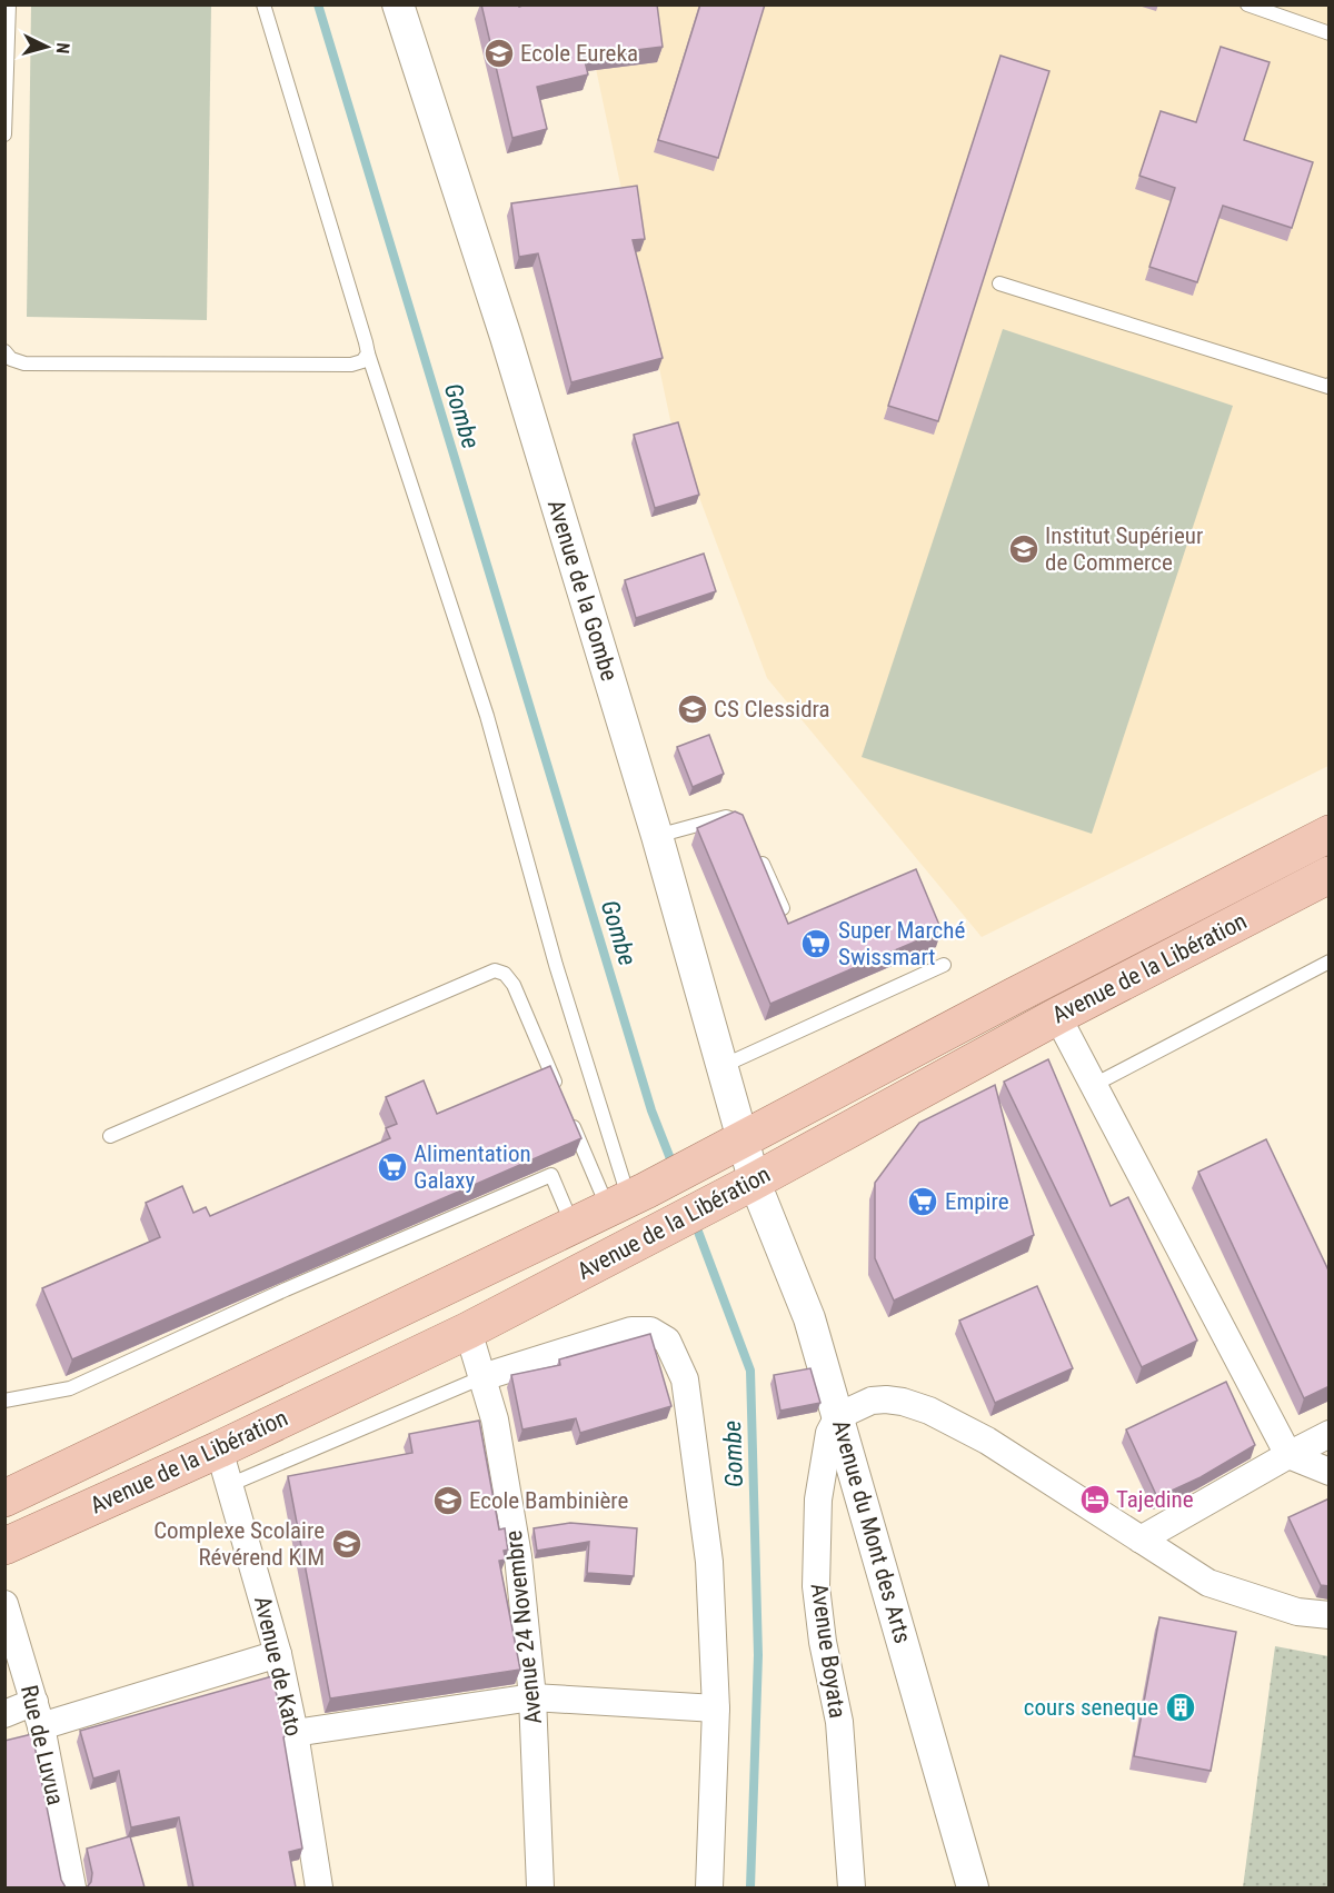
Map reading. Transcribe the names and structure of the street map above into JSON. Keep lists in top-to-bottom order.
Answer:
{
  "streets": {
    "main road": ["Avenue de la Libération"],
    "street": [
      "Avenue de la Gombe",
      "Avenue du Mont des Arts",
      "Avenue 24 Novembre",
      "Avenue Boyata",
      "Avenue de Kato",
      "Rue de Luvua"
    ]
  },
  "crossings": [
    ["Avenue de la Gombe", "Avenue de la Libération"],
    ["Avenue de la Gombe", "Avenue du Mont des Arts"],
    ["Avenue de la Libération", "Avenue du Mont des Arts"],
    ["Avenue de la Libération", "Avenue 24 Novembre"],
    ["Avenue de la Libération", "Avenue de Kato"],
    ["Avenue du Mont des Arts", "Avenue Boyata"]
  ],
  "water": ["Gombe"],
  "places": {
    "school or university": [
      "Ecole Eureka",
      "Institut Supérieur de Commerce",
      "CS Clessidra",
      "Ecole Bambinière",
      "Complexe Scolaire Révérend KIM"
    ],
    "supermarket": ["Super Marché Swissmart", "Alimentation Galaxy", "Empire"],
    "hotel": ["Tajedine"],
    "building": ["cours seneque"]
  },
  "north": "right"
}
